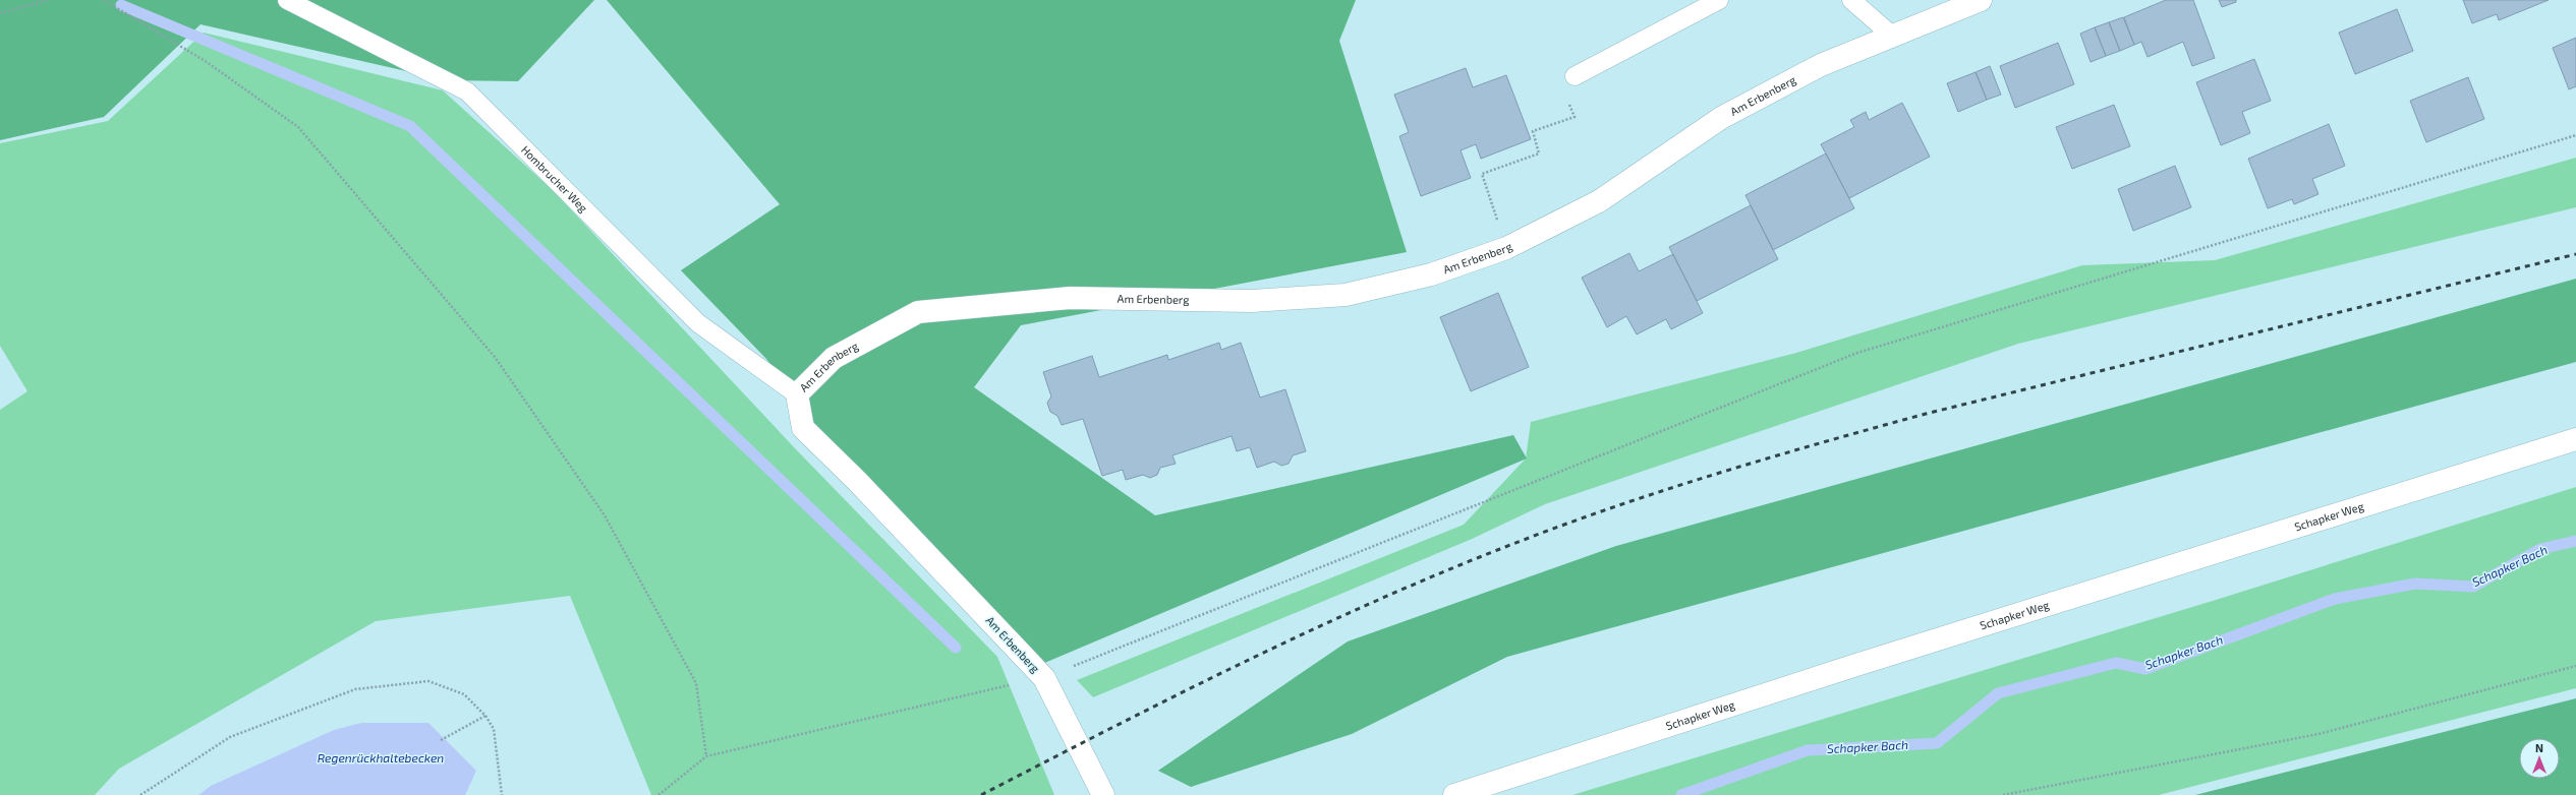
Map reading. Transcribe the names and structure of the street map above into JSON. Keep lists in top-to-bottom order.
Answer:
{
  "streets": {
    "street": ["Am Erbenberg", "Schapker Weg"],
    "lane": ["Hombrucher Weg"]
  },
  "crossings": [
    ["Am Erbenberg", "Hombrucher Weg"]
  ],
  "water": ["Schapker Bach", "Regenrückhaltebecken"],
  "north": "top"
}
